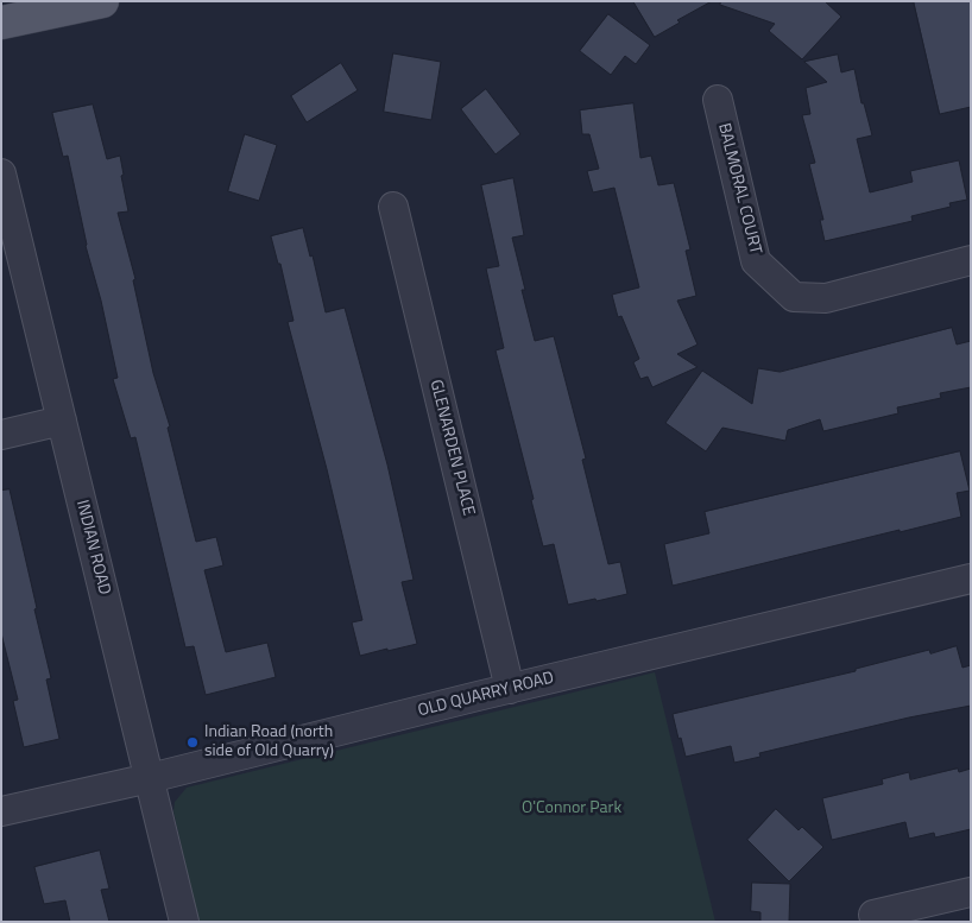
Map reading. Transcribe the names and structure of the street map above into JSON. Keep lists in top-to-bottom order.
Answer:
{
  "streets": {
    "street": [
      "BALMORAL COURT",
      "GLENARDEN PLACE",
      "INDIAN ROAD",
      "OLD QUARRY ROAD"
    ]
  },
  "crossings": [
    ["GLENARDEN PLACE", "OLD QUARRY ROAD"],
    ["INDIAN ROAD", "OLD QUARRY ROAD"]
  ],
  "parks": ["O'Connor Park"],
  "places": ["Indian Road (north side of Old Quarry)"]
}
